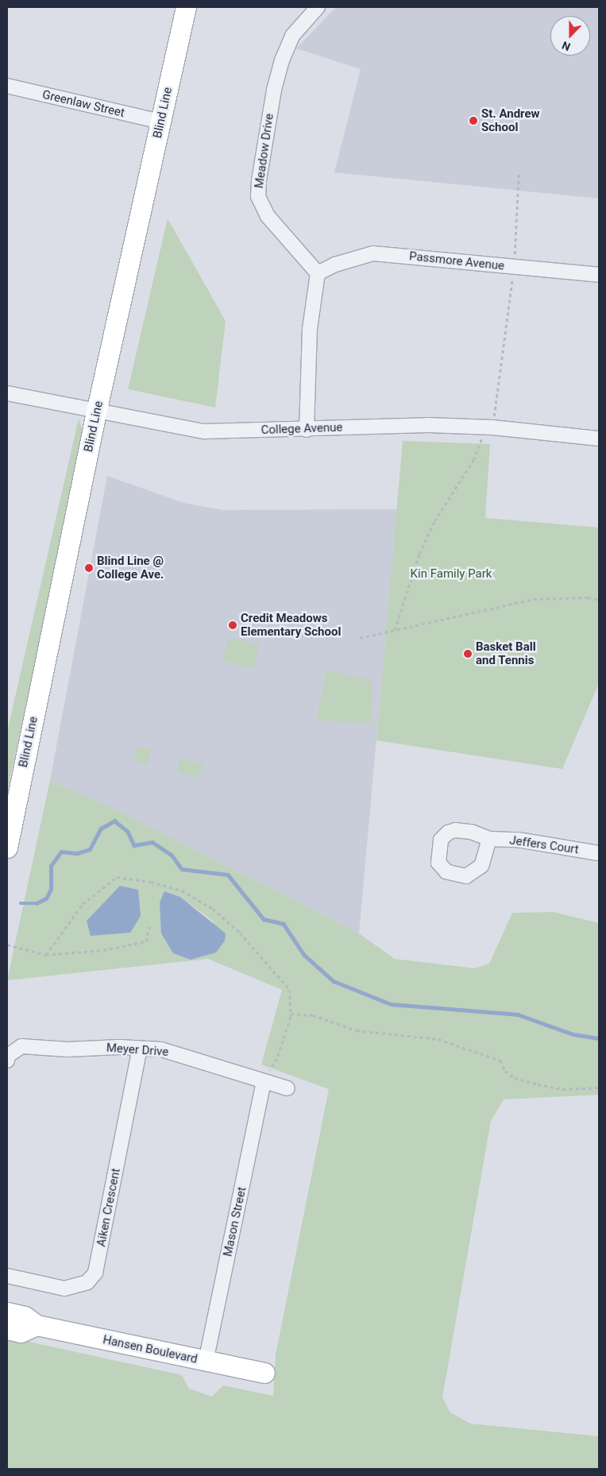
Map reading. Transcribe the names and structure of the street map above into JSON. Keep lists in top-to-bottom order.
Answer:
{
  "streets": {
    "street": [
      "Greenlaw Street",
      "Blind Line",
      "Meadow Drive",
      "Passmore Avenue",
      "College Avenue",
      "Jeffers Court",
      "Meyer Drive",
      "Aiken Crescent",
      "Mason Street",
      "Hansen Boulevard"
    ]
  },
  "crossings": [
    ["Greenlaw Street", "Blind Line"],
    ["Blind Line", "College Avenue"],
    ["Meadow Drive", "Passmore Avenue"],
    ["Meyer Drive", "Aiken Crescent"],
    ["Meyer Drive", "Mason Street"],
    ["Mason Street", "Hansen Boulevard"]
  ],
  "parks": ["Kin Family Park"],
  "places": [
    "St. Andrew School",
    "Blind Line @ College Ave.",
    "Credit Meadows Elementary School",
    "Basket Ball and Tennis"
  ],
  "north": "bottom"
}
